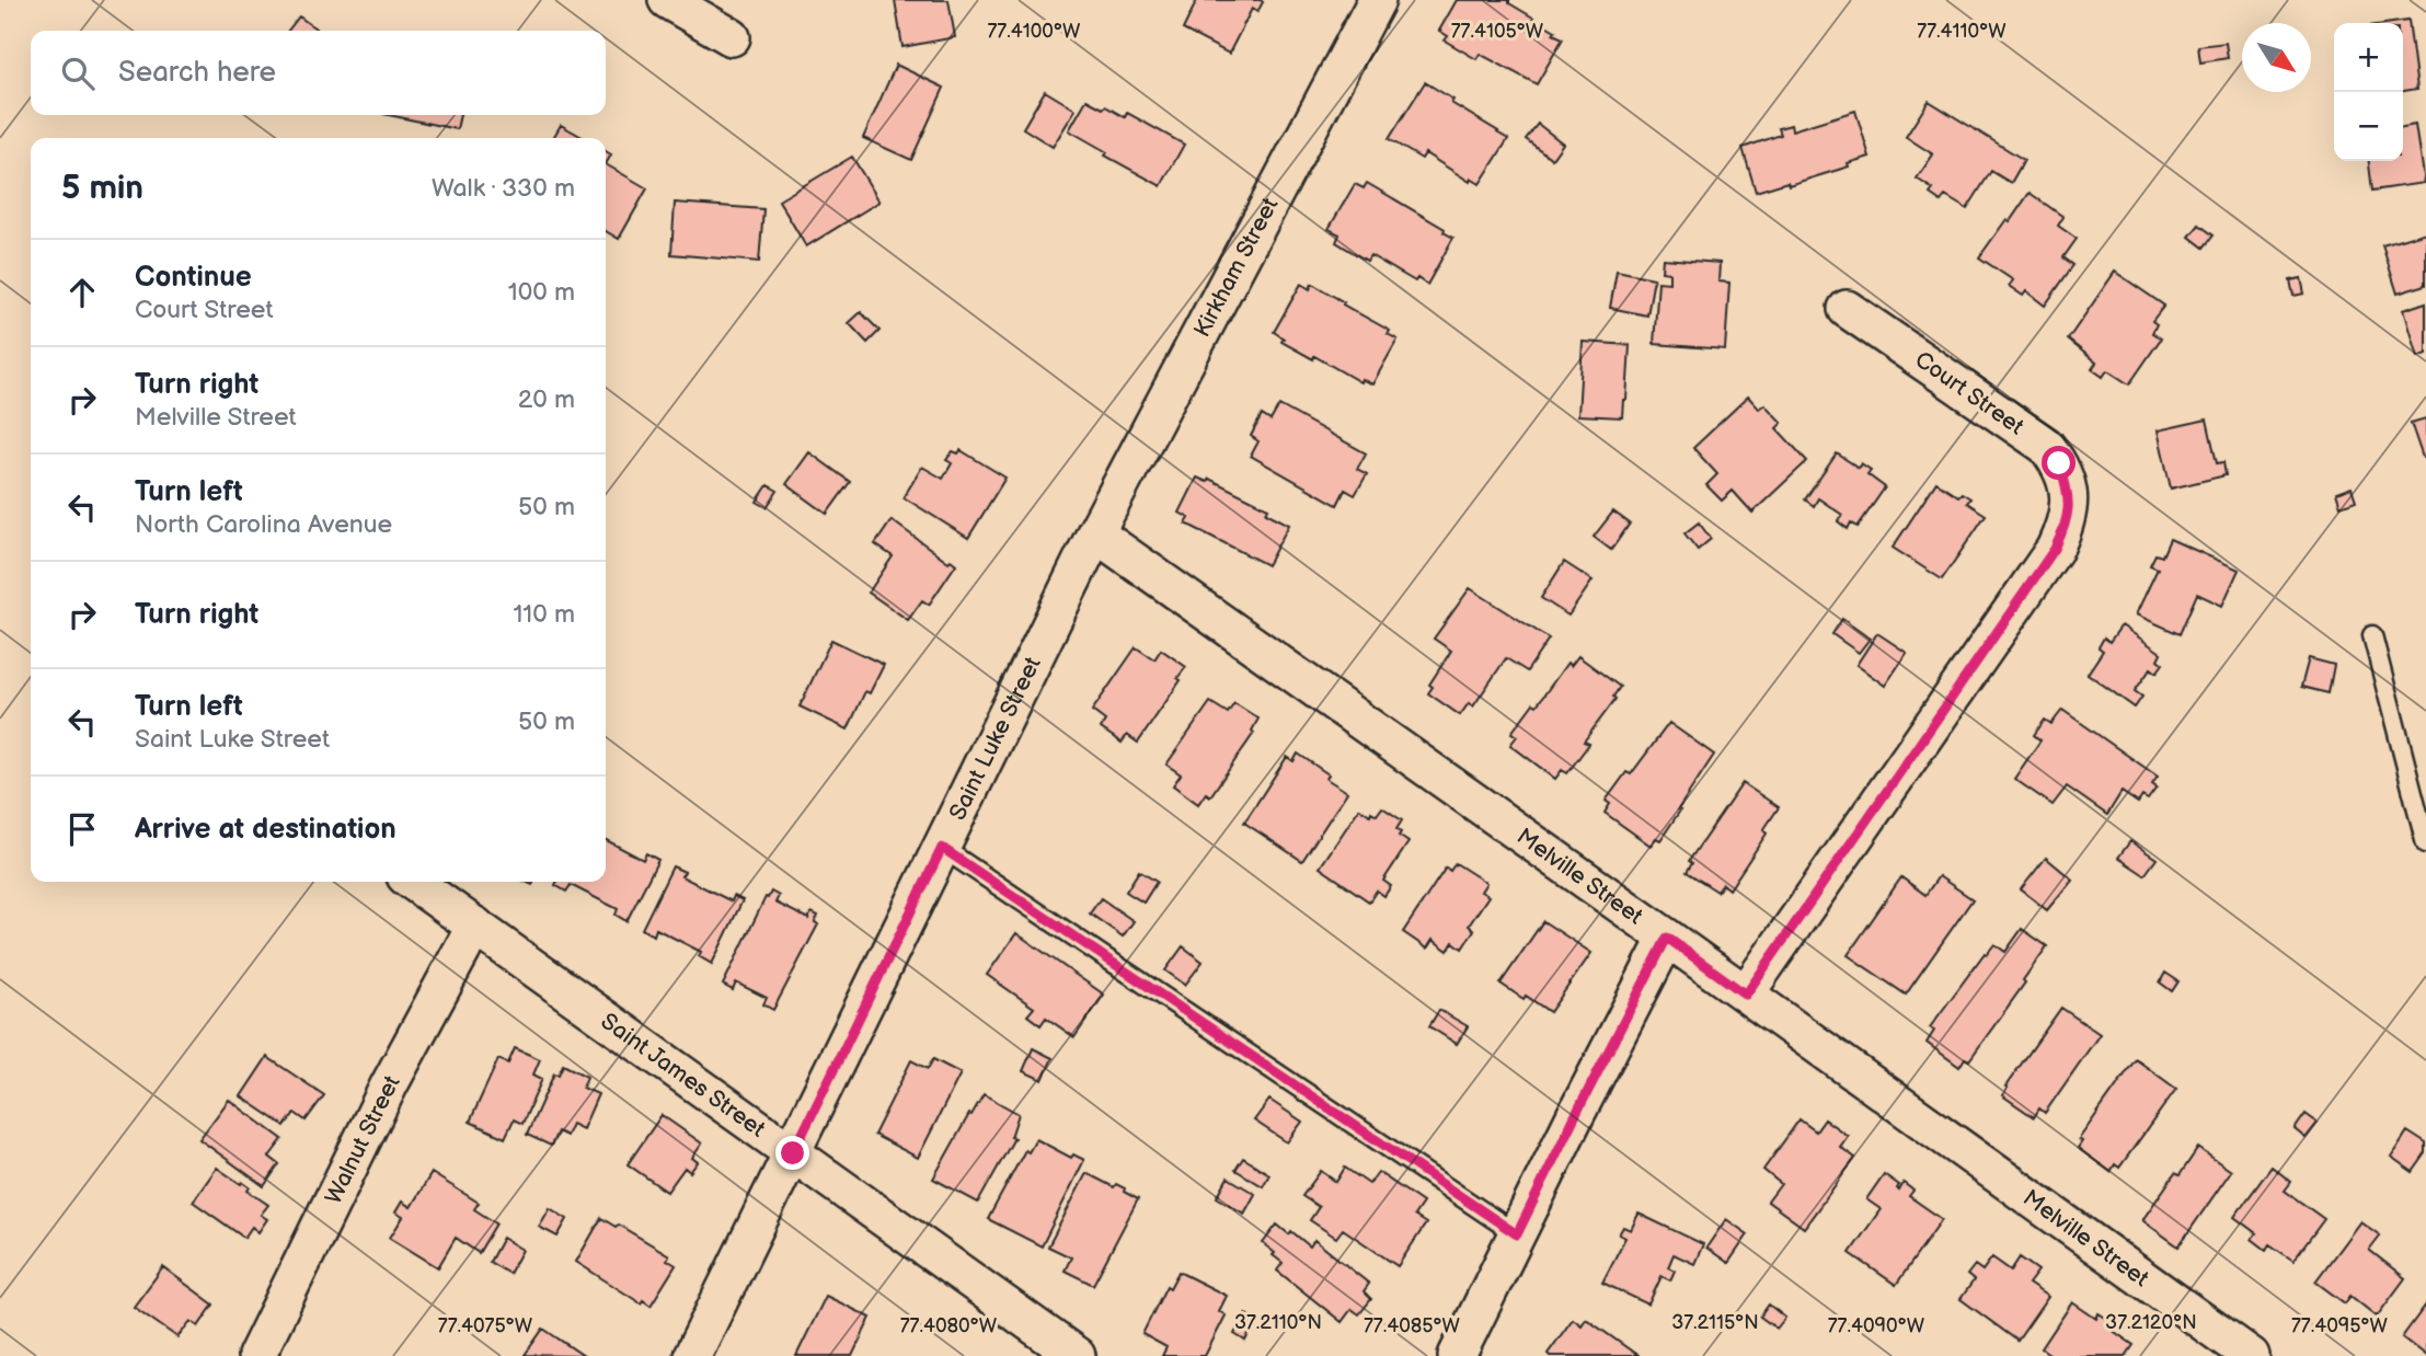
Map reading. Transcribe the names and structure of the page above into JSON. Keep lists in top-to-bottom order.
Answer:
{
  "streets": {
    "street": [
      "Kirkham Street",
      "Court Street",
      "Saint Luke Street",
      "Melville Street",
      "Saint James Street",
      "Walnut Street"
    ]
  },
  "crossings": [
    ["Kirkham Street", "Saint Luke Street"],
    ["Kirkham Street", "Melville Street"],
    ["Court Street", "Melville Street"],
    ["Saint Luke Street", "Melville Street"],
    ["Saint Luke Street", "Saint James Street"],
    ["Saint James Street", "Walnut Street"]
  ],
  "north": "bottom right",
  "page": {
    "map_buttons": ["+", "−"],
    "search": "Search here",
    "heading": ["5 min", "Walk · 330 m"],
    "list": [
      ["Continue", "Court Street", "100 m"],
      ["Turn right", "Melville Street", "20 m"],
      ["Turn left", "North Carolina Avenue", "50 m"],
      ["Turn right", "110 m"],
      ["Turn left", "Saint Luke Street", "50 m"],
      "Arrive at destination"
    ]
  },
  "coordinates": [
    "77.4100°W",
    "77.4105°W",
    "77.4110°W",
    "37.2110°N",
    "37.2115°N",
    "37.2120°N",
    "77.4075°W",
    "77.4080°W",
    "77.4085°W",
    "77.4090°W",
    "77.4095°W"
  ]
}
